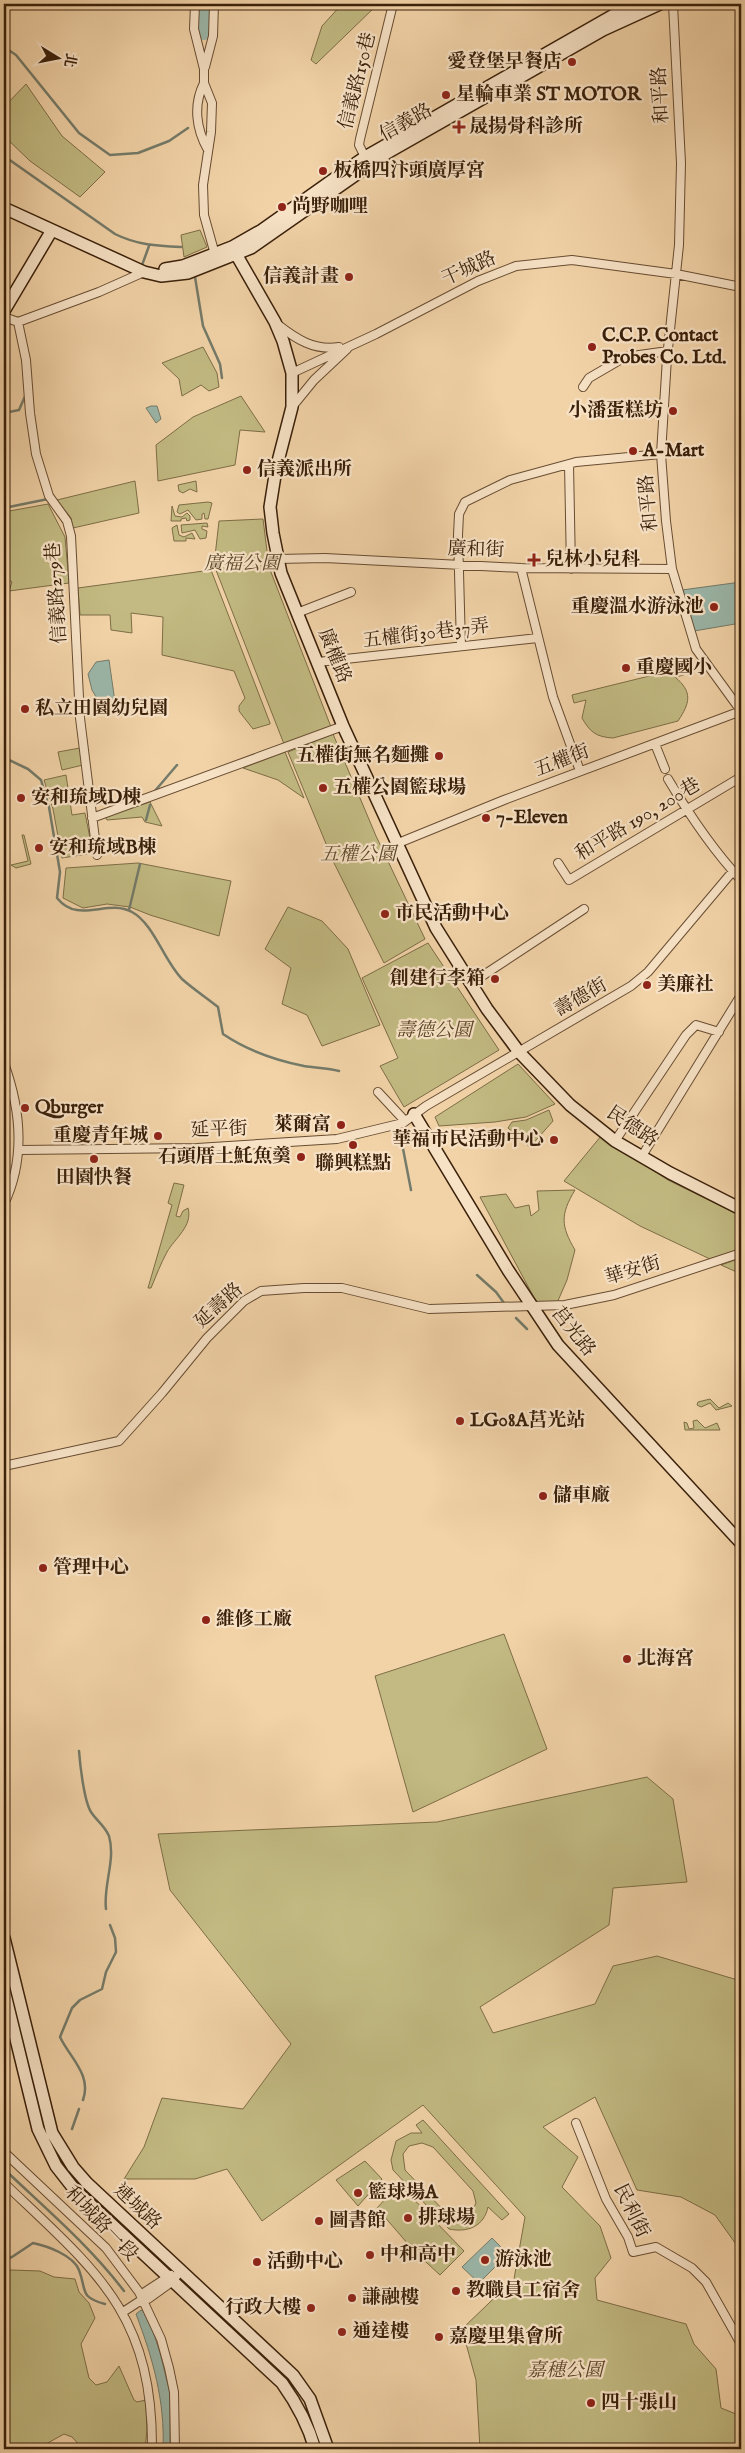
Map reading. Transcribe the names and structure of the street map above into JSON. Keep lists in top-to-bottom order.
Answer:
{
  "streets": {
    "street": [
      "信義路150巷",
      "和平路",
      "信義路",
      "干城路",
      "廣和街",
      "信義路279巷",
      "五權街30巷37弄",
      "廣權路",
      "五權街",
      "和平路 190, 200巷",
      "壽德街",
      "民德路",
      "延平街",
      "華安街",
      "延壽路",
      "莒光路",
      "連城路",
      "民利街",
      "和城路一段"
    ]
  },
  "crossings": [
    ["信義路150巷", "信義路"],
    ["和平路", "干城路"],
    ["和平路", "廣和街"],
    ["和平路", "五權街"],
    ["信義路", "廣權路"],
    ["干城路", "廣權路"],
    ["廣和街", "廣權路"],
    ["五權街30巷37弄", "廣權路"],
    ["廣權路", "五權街"],
    ["廣權路", "壽德街"],
    ["廣權路", "民德路"],
    ["壽德街", "民德路"],
    ["壽德街", "延平街"],
    ["壽德街", "莒光路"],
    ["延平街", "莒光路"],
    ["華安街", "延壽路"],
    ["華安街", "莒光路"],
    ["延壽路", "莒光路"]
  ],
  "parks": [
    "廣福公園",
    "五權公園",
    "壽德公園",
    "嘉穗公園"
  ],
  "places": {
    "other": [
      "愛登堡早餐店",
      "星輪車業 ST MOTOR",
      "板橋四汴頭廣厚宮",
      "尚野咖哩",
      "信義計畫",
      "C.C.P. Contact Probes Co. Ltd.",
      "小潘蛋糕坊",
      "A-Mart",
      "信義派出所",
      "重慶溫水游泳池",
      "重慶國小",
      "私立田園幼兒園",
      "五權街無名麵攤",
      "五權公園籃球場",
      "安和琉域D棟",
      "7-Eleven",
      "安和琉域B棟",
      "市民活動中心",
      "創建行李箱",
      "美廉社",
      "Qburger",
      "萊爾富",
      "重慶青年城",
      "華福市民活動中心",
      "聯興糕點",
      "石頭厝土魠魚羹",
      "田園快餐",
      "LG08A莒光站",
      "儲車廠",
      "管理中心",
      "維修工廠",
      "北海宮",
      "籃球場A",
      "排球場",
      "圖書館",
      "中和高中",
      "游泳池",
      "活動中心",
      "教職員工宿舍",
      "謙融樓",
      "行政大樓",
      "通達樓",
      "嘉慶里集會所",
      "四十張山"
    ],
    "health": ["晟揚骨科診所", "兒林小兒科"]
  },
  "north": "right"
}
